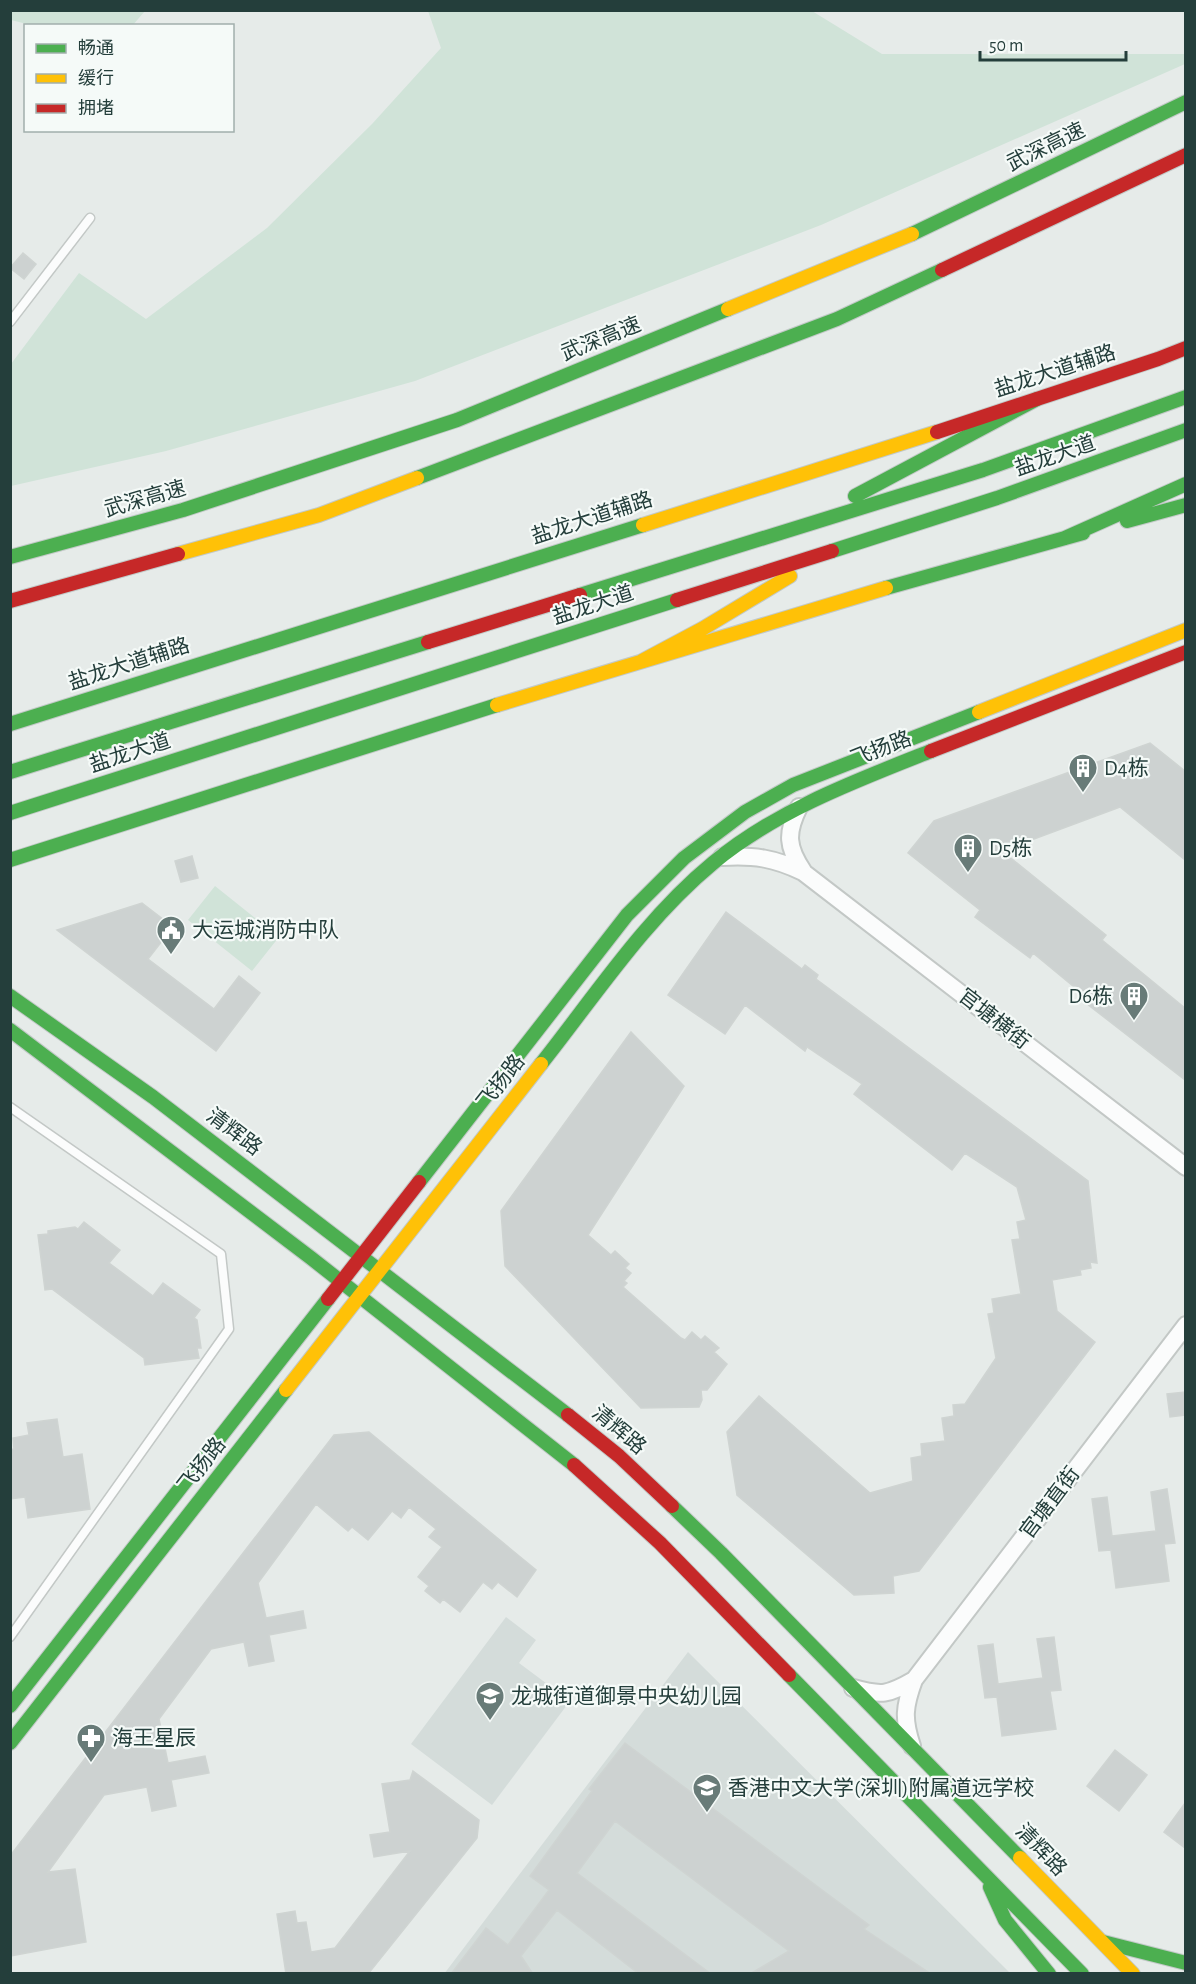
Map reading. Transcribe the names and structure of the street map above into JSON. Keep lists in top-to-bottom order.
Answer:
{
  "streets": {
    "main road": [
      "武深高速",
      "盐龙大道辅路",
      "盐龙大道",
      "飞扬路",
      "清辉路"
    ],
    "street": ["官塘横街", "官塘直街"]
  },
  "crossings": [
    ["飞扬路", "官塘横街"],
    ["飞扬路", "清辉路"],
    ["清辉路", "官塘直街"]
  ],
  "places": {
    "building": ["D4栋", "D5栋", "D6栋"],
    "public building": ["大运城消防中队"],
    "school or university": ["龙城街道御景中央幼儿园", "香港中文大学(深圳)附属道远学校"],
    "pharmacy": ["海王星辰"]
  },
  "legend": ["畅通", "缓行", "拥堵"],
  "scale_bar": "50 m"
}
